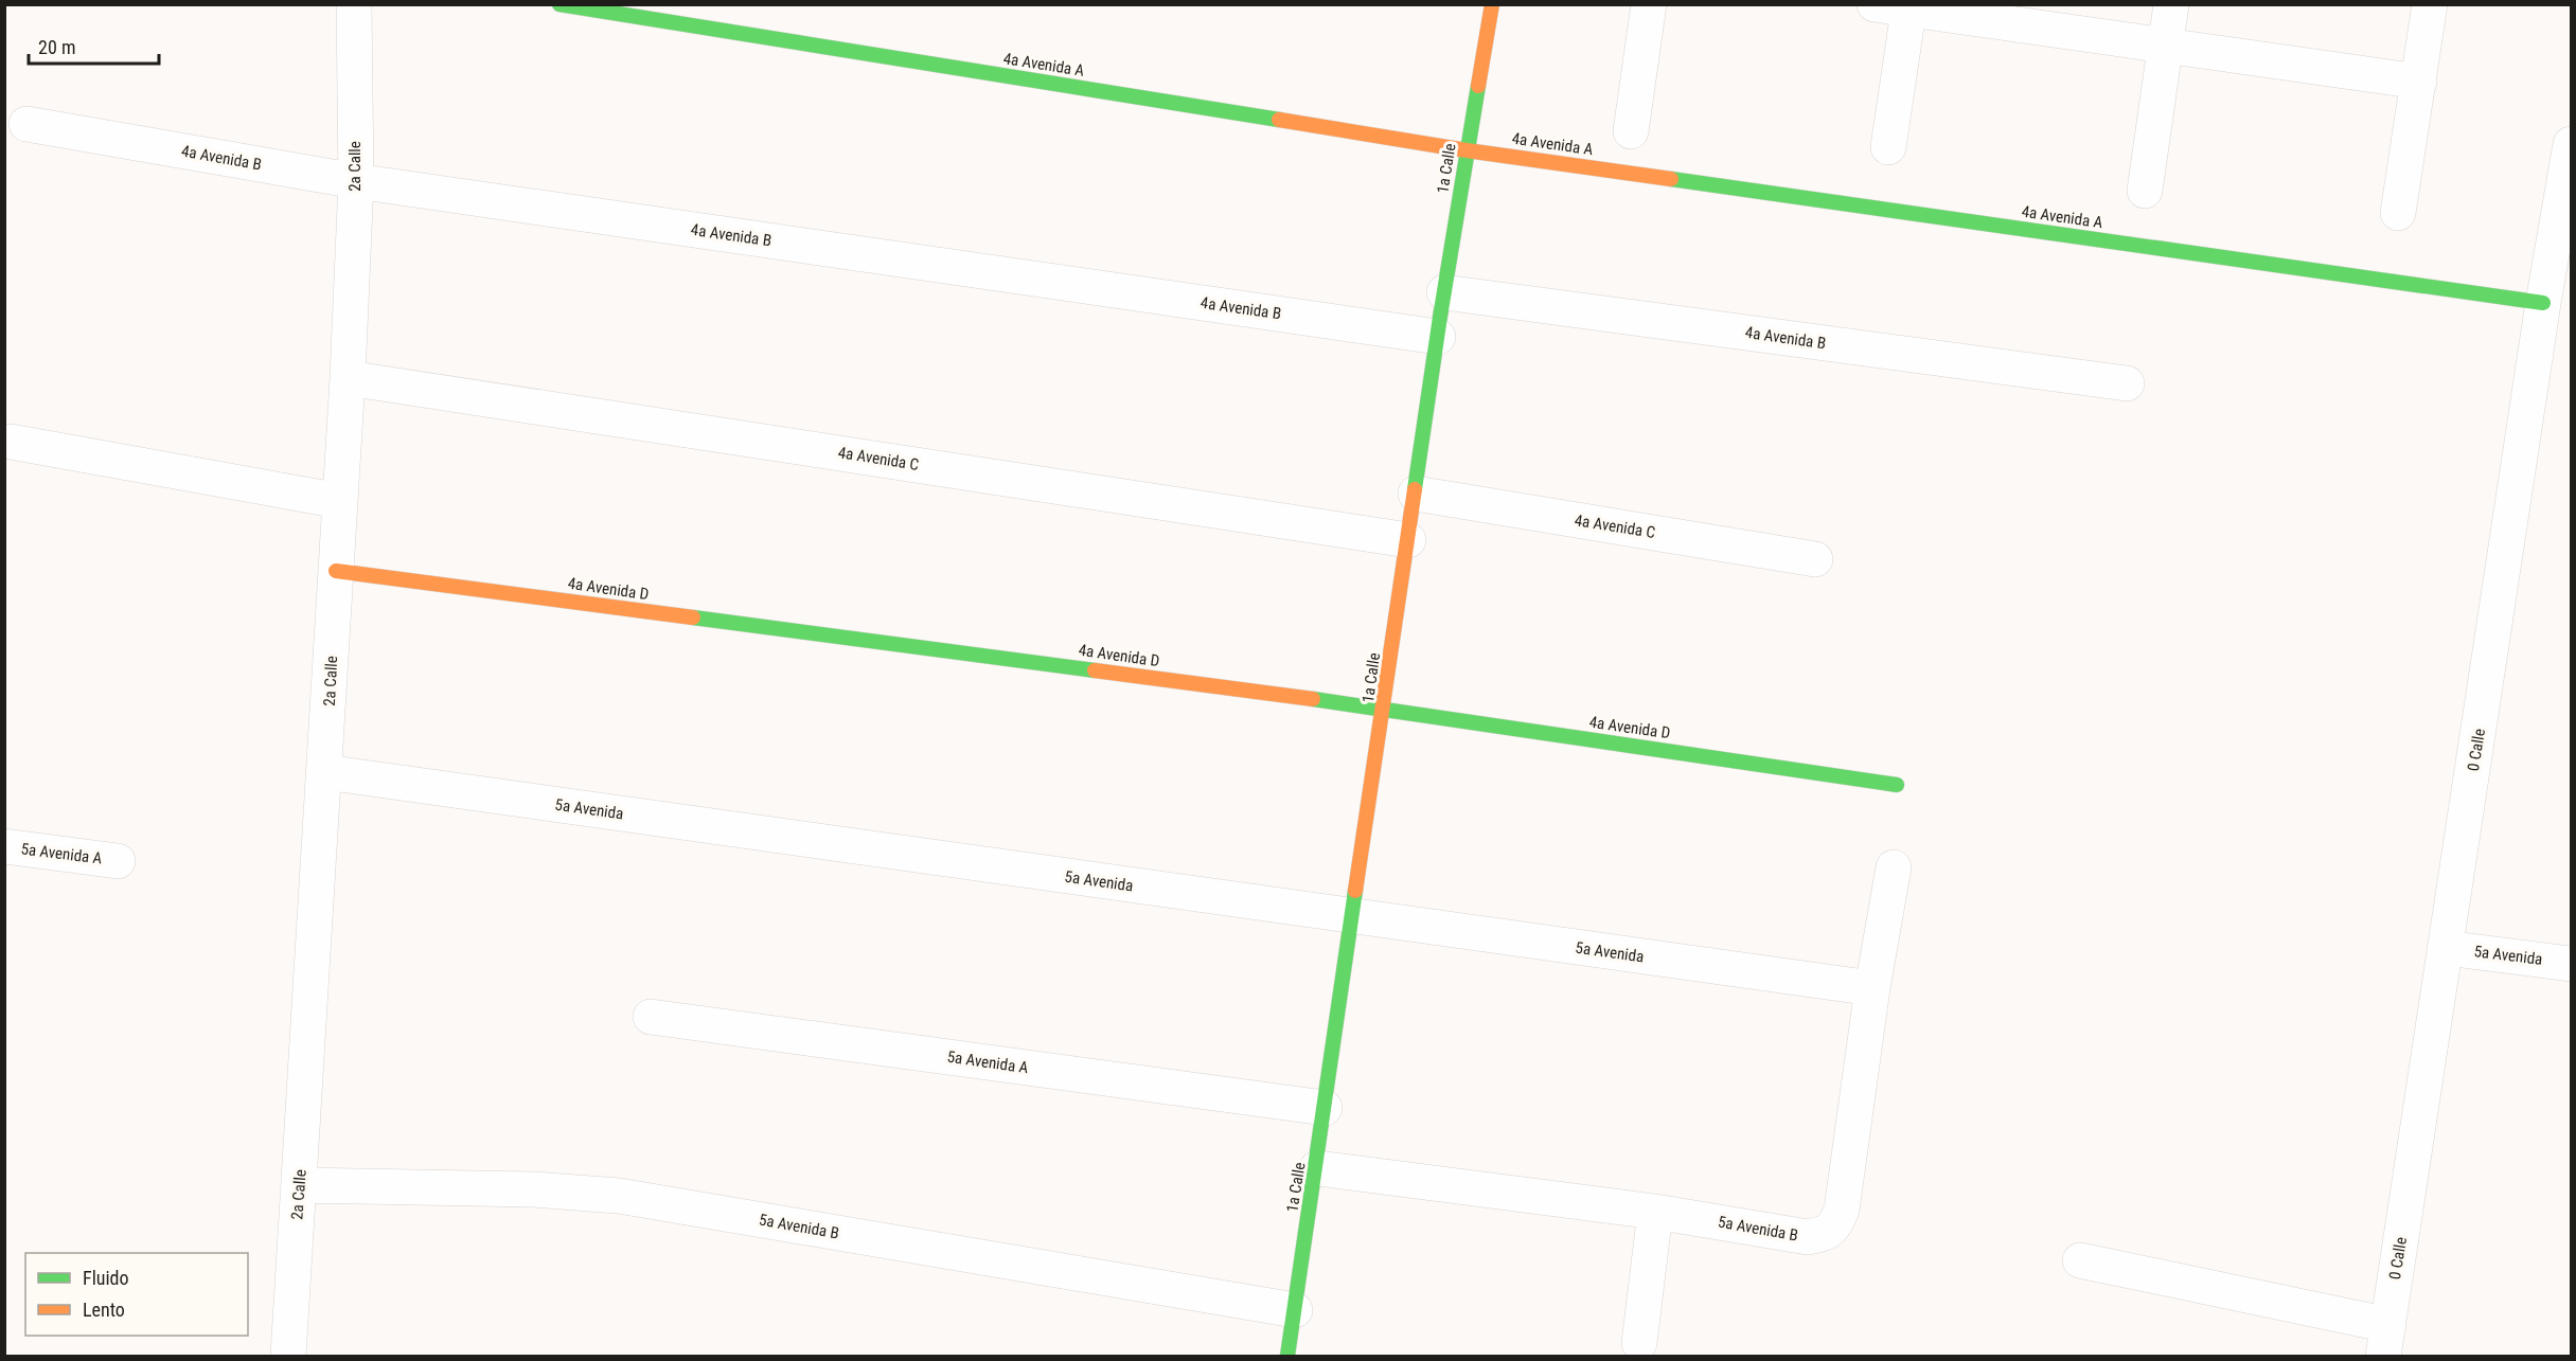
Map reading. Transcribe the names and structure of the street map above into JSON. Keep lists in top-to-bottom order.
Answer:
{
  "streets": {
    "street": [
      "4a Avenida A",
      "4a Avenida B",
      "2a Calle",
      "1a Calle",
      "4a Avenida C",
      "4a Avenida D",
      "0 Calle",
      "5a Avenida",
      "5a Avenida A",
      "5a Avenida B"
    ]
  },
  "crossings": [
    ["4a Avenida A", "1a Calle"],
    ["4a Avenida A", "0 Calle"],
    ["4a Avenida B", "2a Calle"],
    ["4a Avenida B", "1a Calle"],
    ["2a Calle", "4a Avenida C"],
    ["2a Calle", "4a Avenida D"],
    ["2a Calle", "5a Avenida"],
    ["2a Calle", "5a Avenida B"],
    ["1a Calle", "4a Avenida C"],
    ["1a Calle", "4a Avenida D"],
    ["1a Calle", "5a Avenida"],
    ["1a Calle", "5a Avenida A"],
    ["1a Calle", "5a Avenida B"],
    ["0 Calle", "5a Avenida"],
    ["5a Avenida", "5a Avenida B"]
  ],
  "legend": ["Fluido", "Lento"],
  "scale_bar": "20 m"
}
